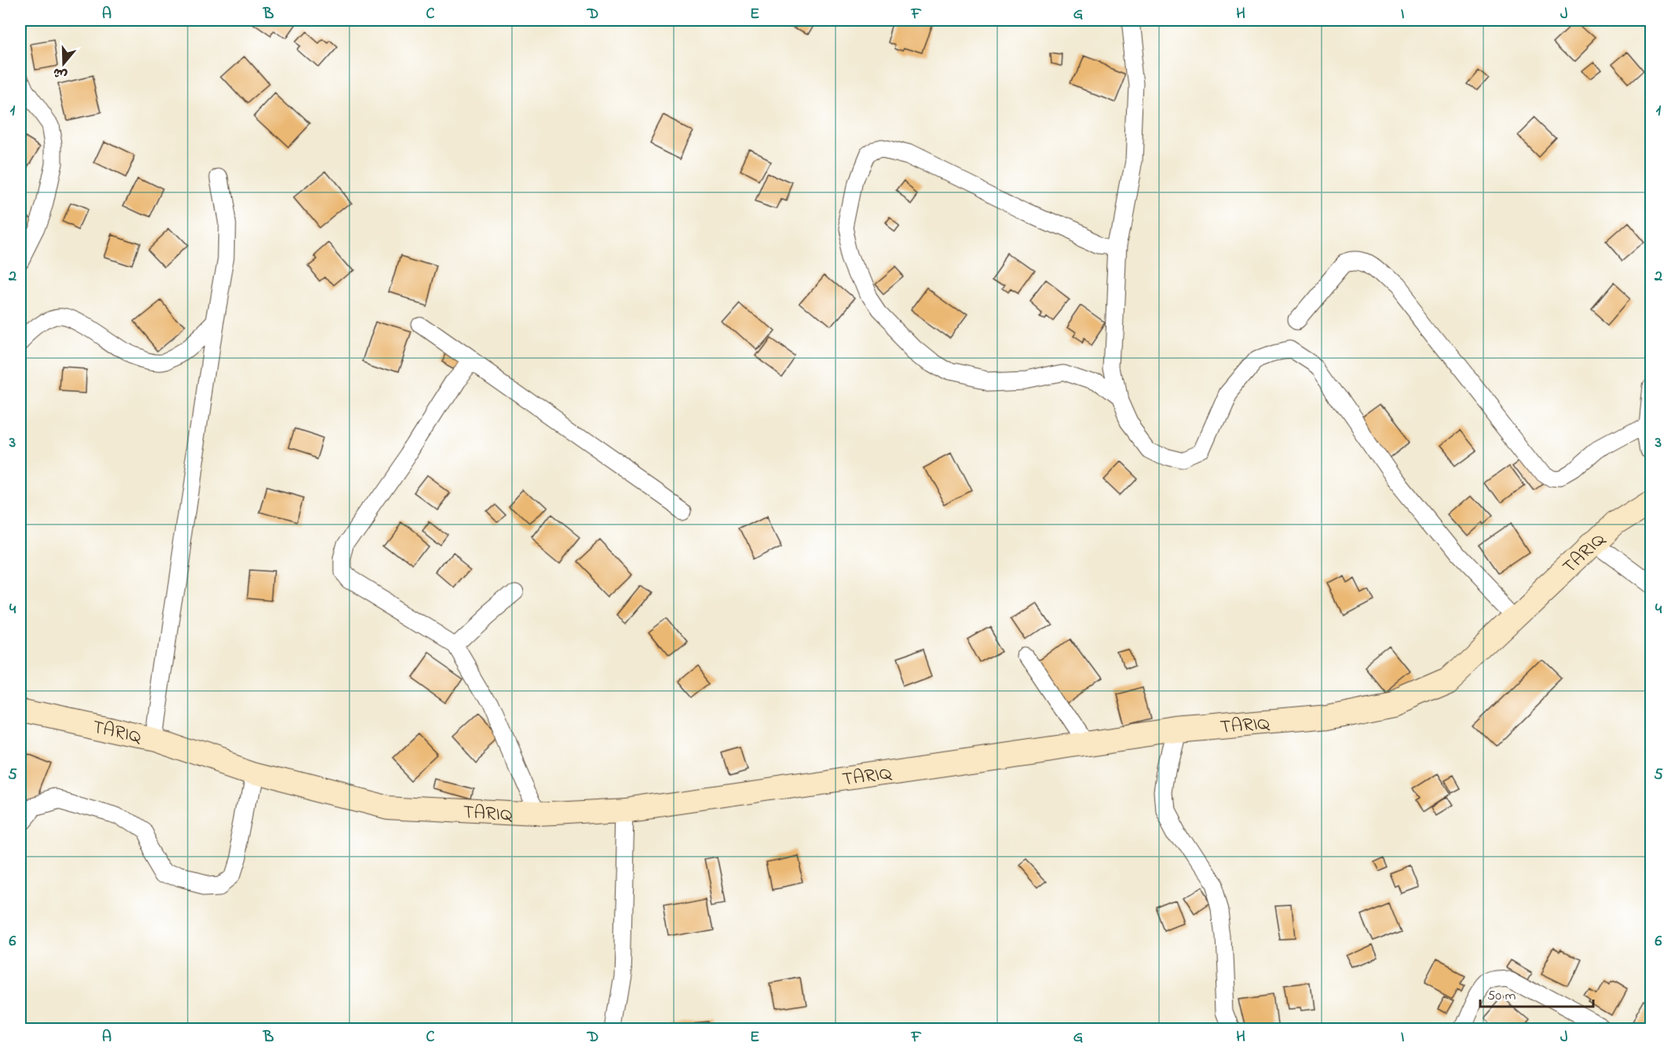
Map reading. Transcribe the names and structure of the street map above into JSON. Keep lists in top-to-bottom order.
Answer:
{
  "streets": {
    "main road": ["TARIQ"]
  },
  "scale_bar": "50 m",
  "north": "bottom",
  "grid": {
    "columns": [
      "A",
      "B",
      "C",
      "D",
      "E",
      "F",
      "G",
      "H",
      "I",
      "J"
    ],
    "rows": [
      "1",
      "2",
      "3",
      "4",
      "5",
      "6"
    ]
  }
}
